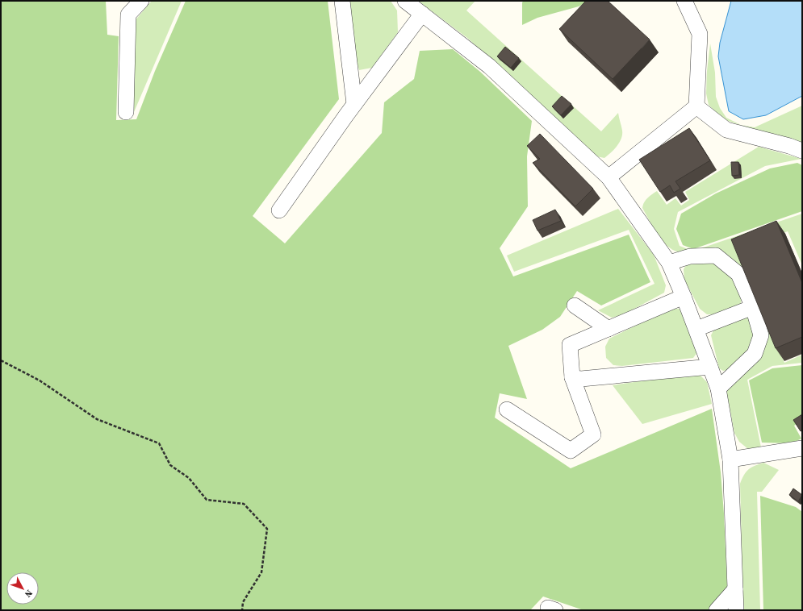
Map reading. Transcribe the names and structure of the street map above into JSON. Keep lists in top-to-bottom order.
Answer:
{
  "north": "bottom right"
}
